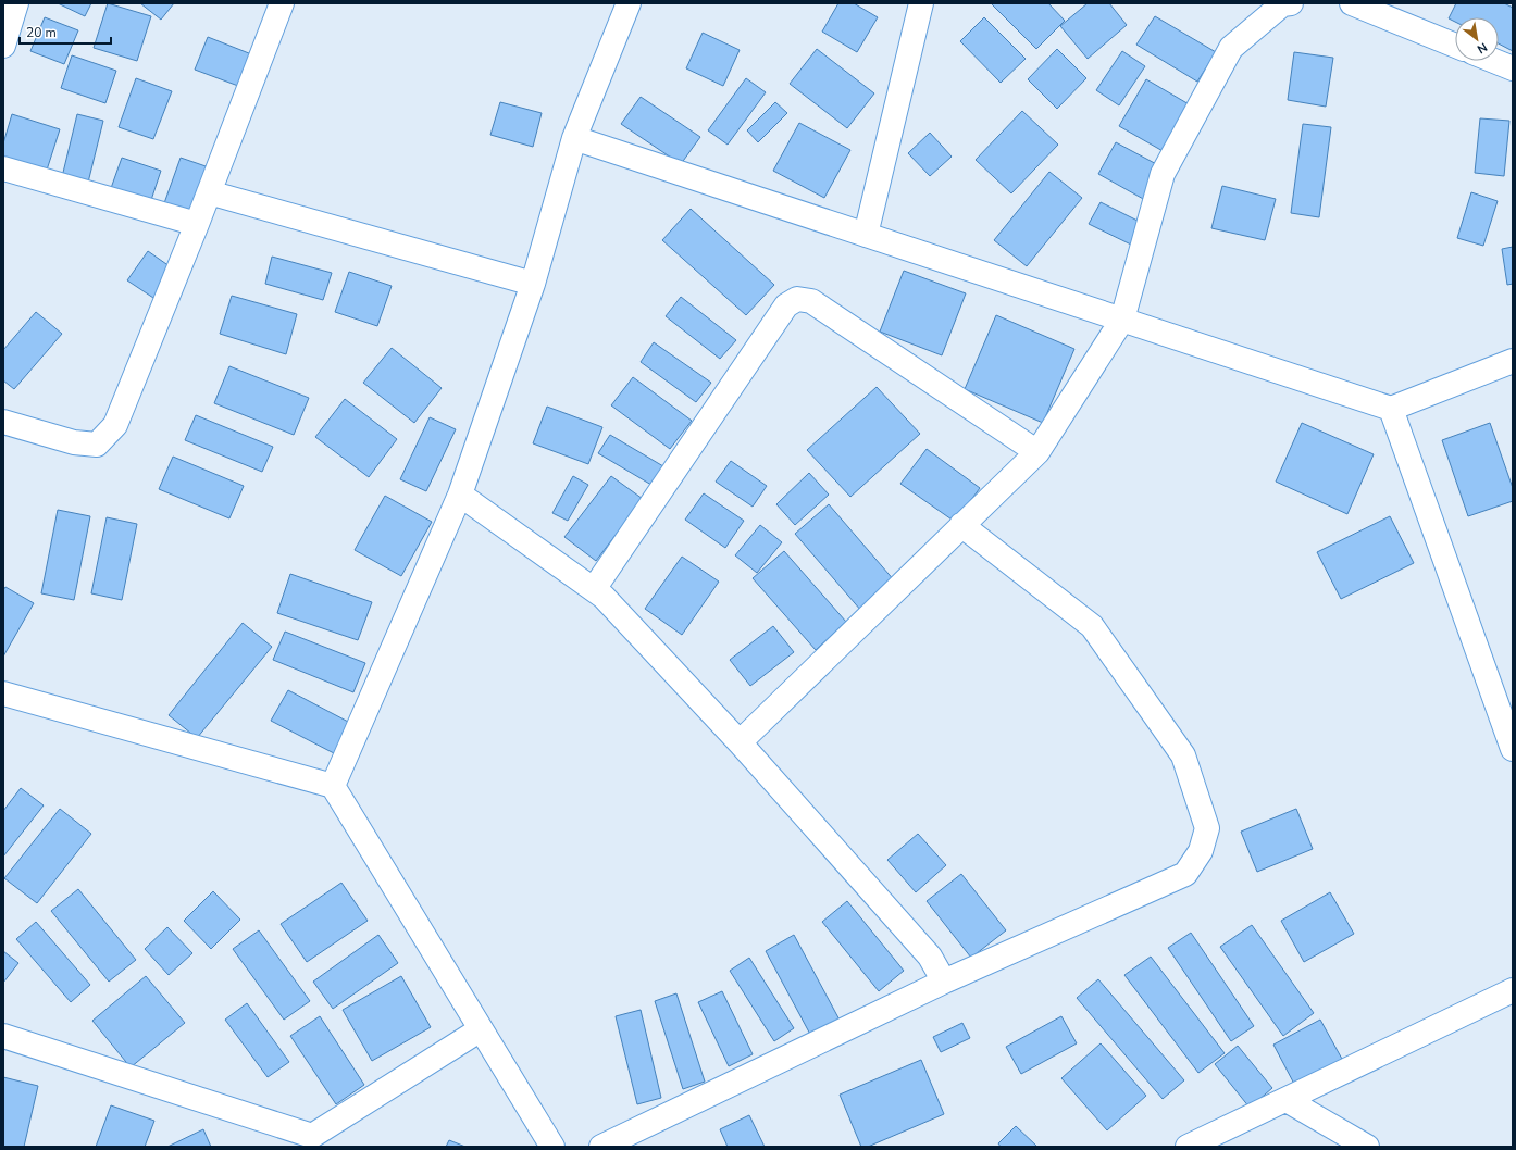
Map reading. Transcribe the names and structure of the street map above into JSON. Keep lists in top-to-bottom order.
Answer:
{
  "scale_bar": "20 m",
  "north": "bottom right"
}
